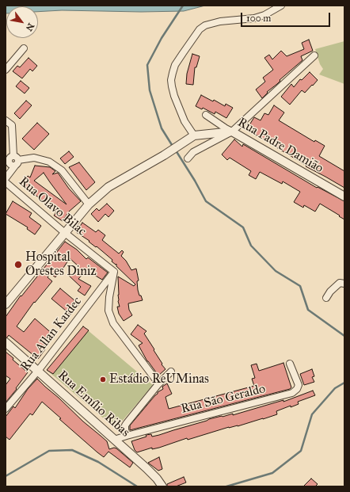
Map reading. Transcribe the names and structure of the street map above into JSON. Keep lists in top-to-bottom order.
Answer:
{
  "streets": {
    "street": [
      "Rua Padre Damião",
      "Rua Olavo Bilac",
      "Rua Allan Kardec",
      "Rua São Geraldo",
      "Rua Emílio Ribas"
    ]
  },
  "crossings": [
    ["Rua Olavo Bilac", "Rua Allan Kardec"],
    ["Rua Allan Kardec", "Rua Emílio Ribas"]
  ],
  "places": ["Hospital Orestes Diniz", "Estádio ReUMinas"],
  "scale_bar": "100 m",
  "north": "bottom right"
}
